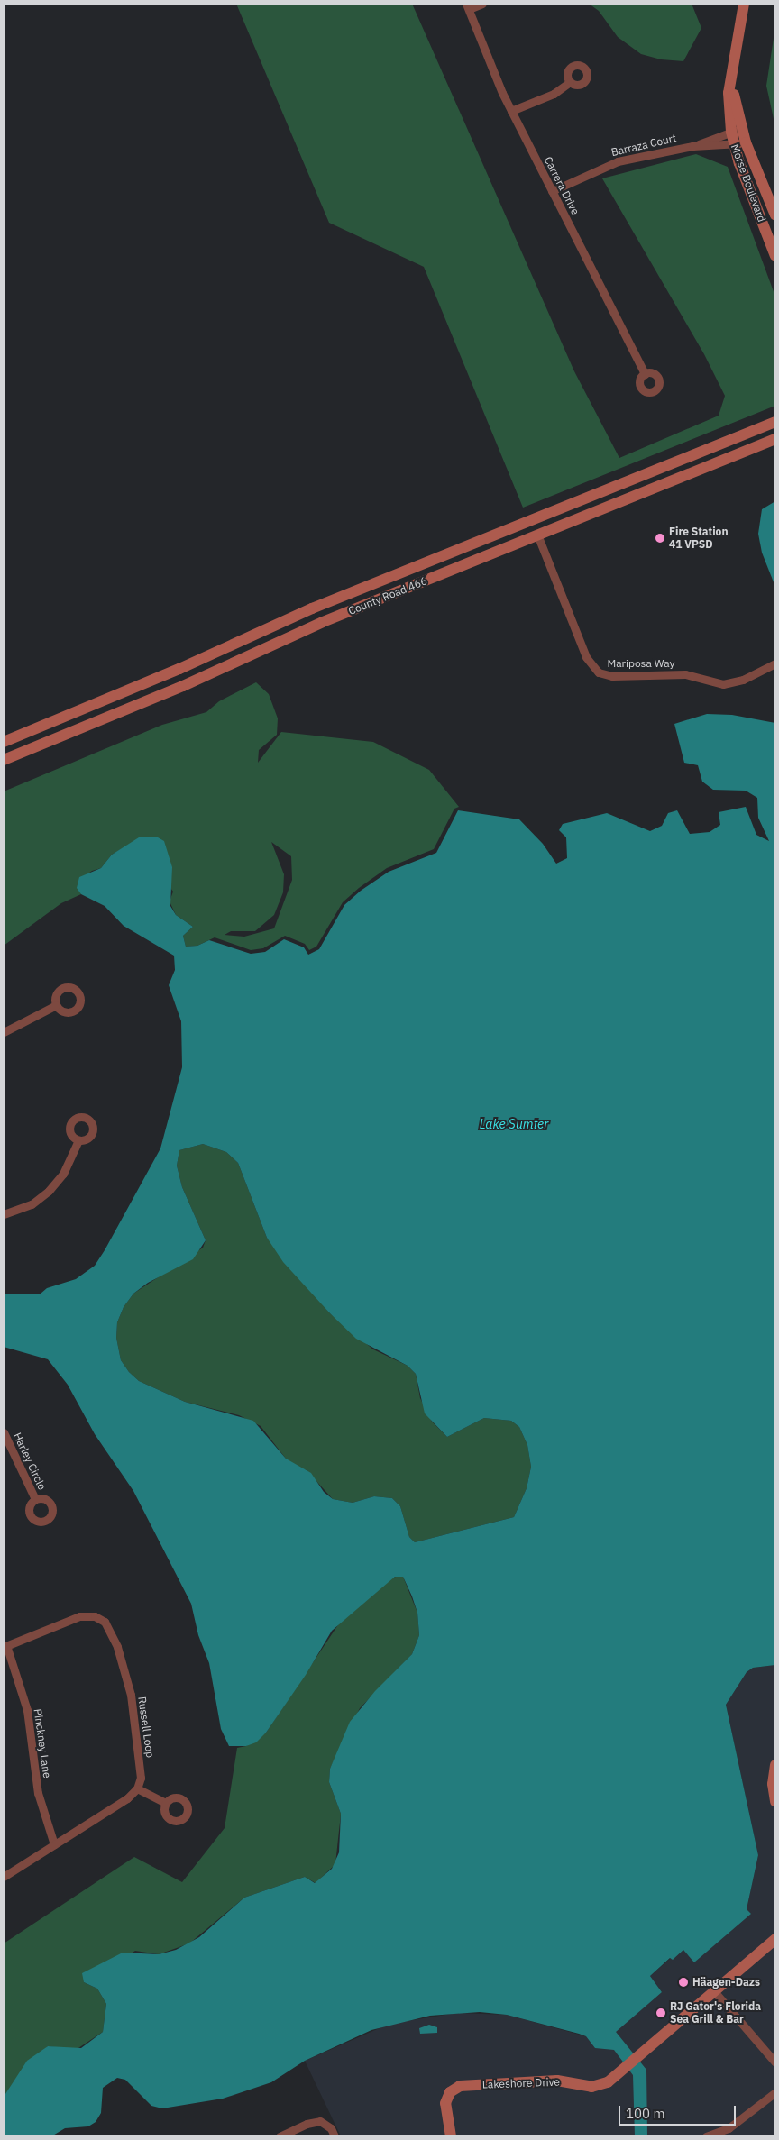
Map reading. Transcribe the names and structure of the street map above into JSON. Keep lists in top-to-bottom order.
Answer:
{
  "streets": {
    "main road": ["Morse Boulevard", "County Road 466", "Lakeshore Drive"],
    "street": [
      "Barraza Court",
      "Carrera Drive",
      "Mariposa Way",
      "Harley Circle",
      "Russell Loop",
      "Pinckney Lane"
    ]
  },
  "crossings": [
    ["Barraza Court", "Morse Boulevard"],
    ["Barraza Court", "Carrera Drive"],
    ["County Road 466", "Mariposa Way"],
    ["Russell Loop", "Pinckney Lane"]
  ],
  "water": ["Lake Sumter"],
  "places": ["Fire Station 41 VPSD", "Häagen-Dazs", "RJ Gator's Florida Sea Grill & Bar"],
  "scale_bar": "100 m"
}
